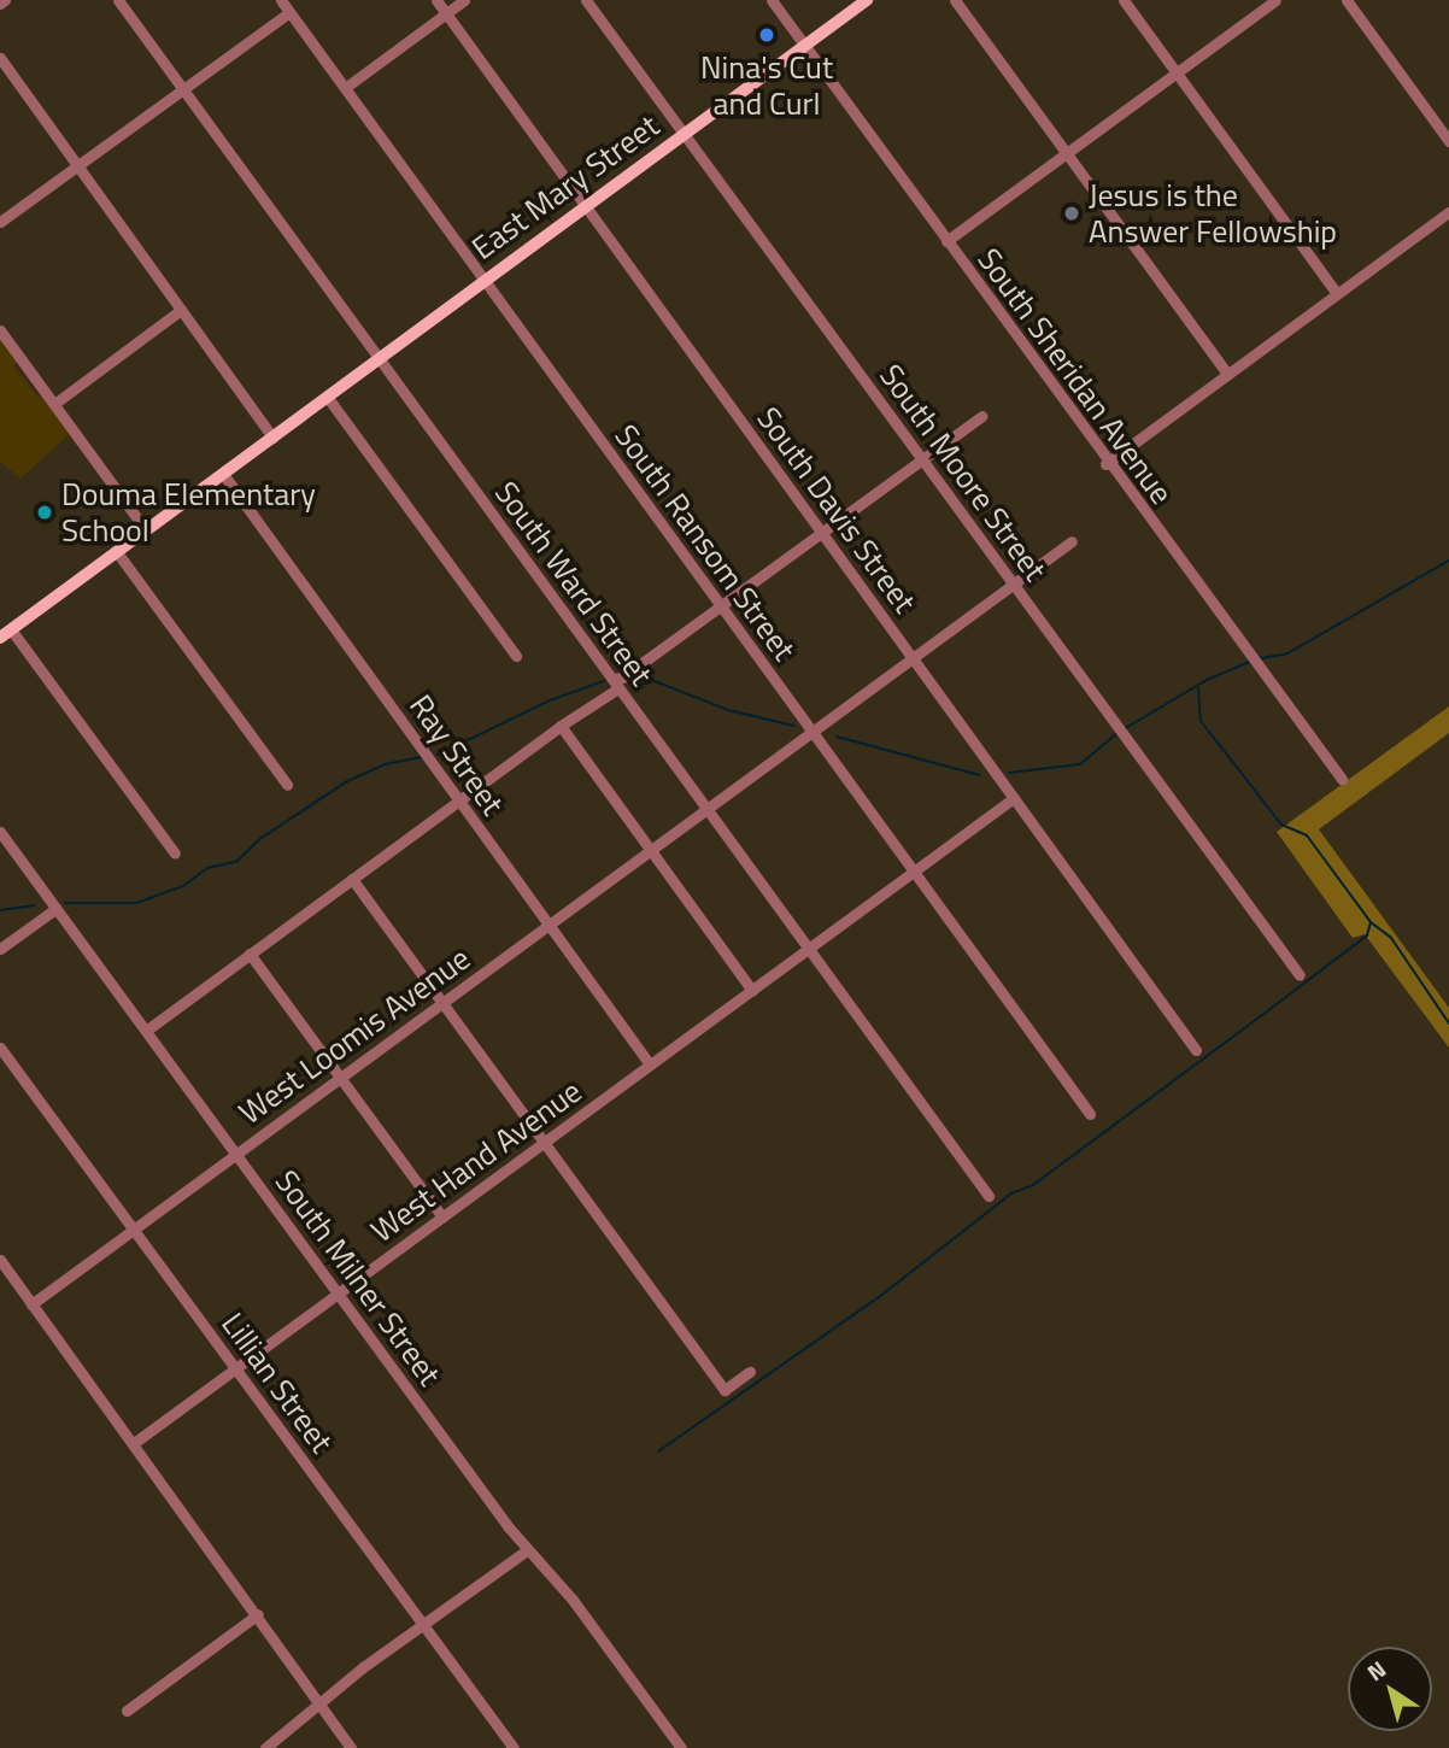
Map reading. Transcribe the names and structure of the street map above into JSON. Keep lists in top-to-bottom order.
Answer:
{
  "streets": {
    "main road": ["East Mary Street"],
    "street": [
      "South Sheridan Avenue",
      "South Moore Street",
      "South Davis Street",
      "South Ransom Street",
      "South Ward Street",
      "Ray Street",
      "West Loomis Avenue",
      "West Hand Avenue",
      "South Milner Street",
      "Lillian Street"
    ]
  },
  "crossings": [
    ["East Mary Street", "South Sheridan Avenue"],
    ["East Mary Street", "South Moore Street"],
    ["East Mary Street", "South Davis Street"],
    ["East Mary Street", "South Ransom Street"],
    ["East Mary Street", "South Ward Street"],
    ["East Mary Street", "Ray Street"],
    ["South Moore Street", "West Loomis Avenue"],
    ["South Davis Street", "West Loomis Avenue"],
    ["South Davis Street", "West Hand Avenue"],
    ["South Ransom Street", "West Loomis Avenue"],
    ["South Ransom Street", "West Hand Avenue"],
    ["South Ward Street", "West Loomis Avenue"],
    ["South Ward Street", "West Hand Avenue"],
    ["Ray Street", "West Loomis Avenue"],
    ["Ray Street", "West Hand Avenue"],
    ["West Loomis Avenue", "South Milner Street"],
    ["West Loomis Avenue", "Lillian Street"],
    ["West Hand Avenue", "South Milner Street"],
    ["West Hand Avenue", "Lillian Street"]
  ],
  "places": ["Nina's Cut and Curl", "Jesus is the Answer Fellowship", "Douma Elementary School"],
  "north": "top left"
}
